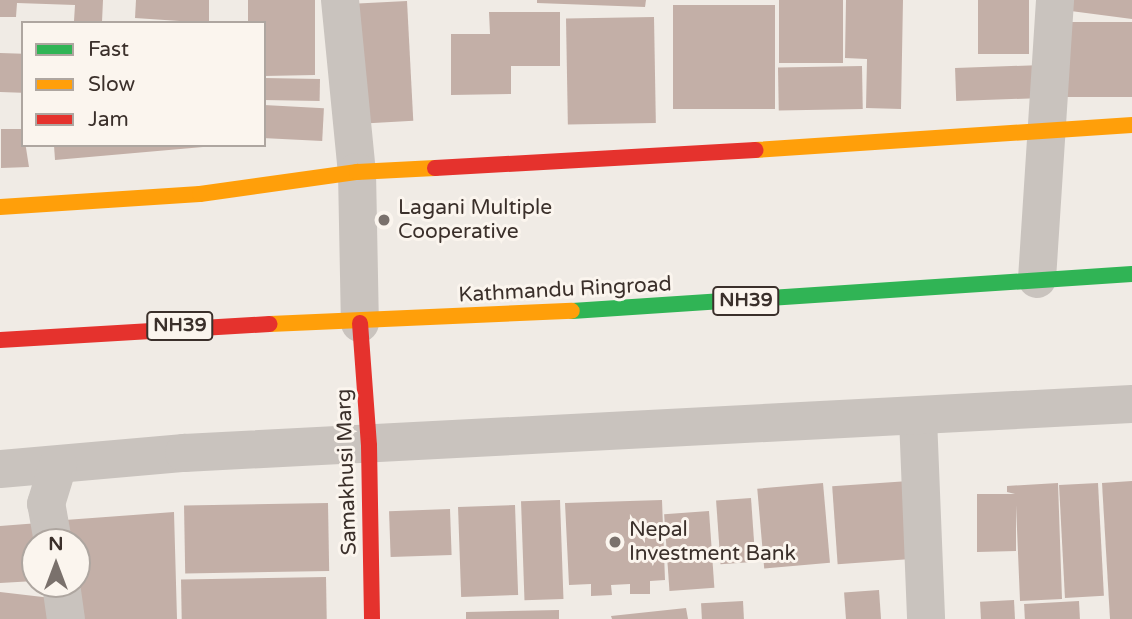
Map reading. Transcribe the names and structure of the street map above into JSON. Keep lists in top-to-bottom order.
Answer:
{
  "streets": {
    "main road": ["Kathmandu Ringroad", "NH39", "Samakhusi Marg"]
  },
  "crossings": [
    ["Kathmandu Ringroad", "Samakhusi Marg"]
  ],
  "places": ["Lagani Multiple Cooperative", "Nepal Investment Bank"],
  "legend": ["Fast", "Slow", "Jam"],
  "north": "top"
}
